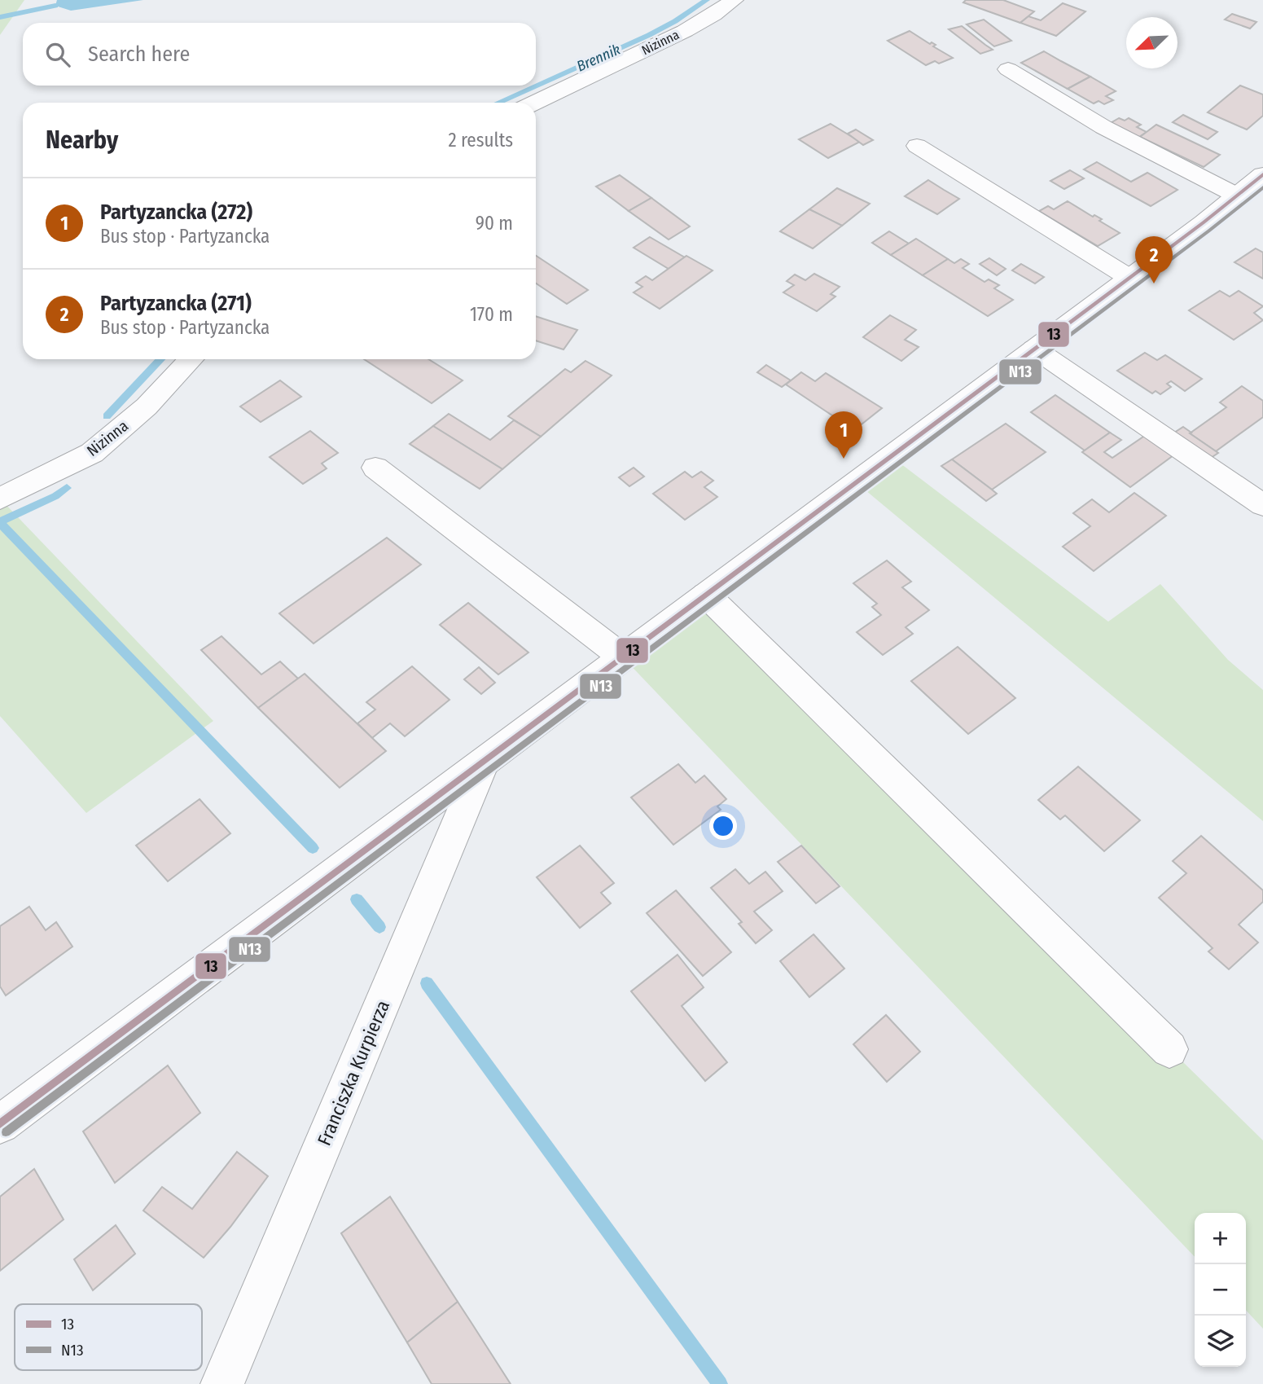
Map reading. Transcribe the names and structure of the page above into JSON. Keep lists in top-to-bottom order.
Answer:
{
  "streets": {
    "street": ["Nizinna", "Franciszka Kurpierza"]
  },
  "water": ["Brennik"],
  "lines": ["transit line 13", "transit line N13"],
  "legend": ["13", "N13"],
  "north": "bottom left",
  "page": {
    "search": "Search here",
    "heading": ["Nearby", "2 results"],
    "list": [
      {
        "mark": "1",
        "name": "Partyzancka (272)",
        "note": "Bus stop · Partyzancka",
        "value": "90 m"
      },
      {
        "mark": "2",
        "name": "Partyzancka (271)",
        "note": "Bus stop · Partyzancka",
        "value": "170 m"
      }
    ],
    "pins": ["2", "1"],
    "map_buttons": ["+", "−"]
  }
}
